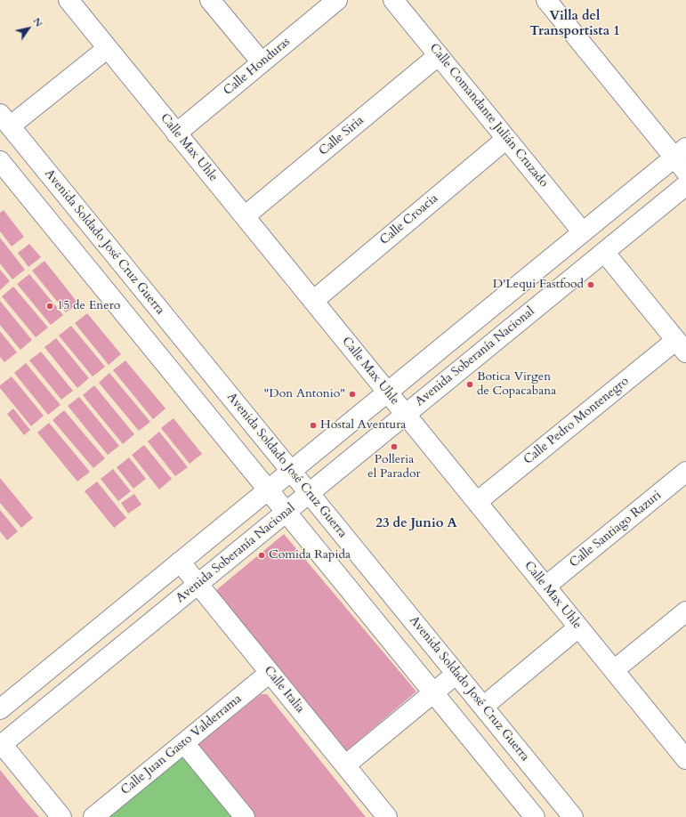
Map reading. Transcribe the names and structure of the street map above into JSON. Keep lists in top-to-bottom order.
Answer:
{
  "streets": {
    "street": [
      "Calle Honduras",
      "Calle Comandante Julián Cruzado",
      "Calle Siria",
      "Calle Max Uhle",
      "Calle Croacia",
      "Avenida Soldado José Cruz Guerra",
      "Avenida Soberanía Nacional",
      "Calle Pedro Montenegro",
      "Calle Santiago Razuri",
      "Calle Italia",
      "Calle Juan Gasto Valderrama"
    ]
  },
  "crossings": [
    ["Calle Honduras", "Calle Max Uhle"],
    ["Calle Comandante Julián Cruzado", "Calle Siria"],
    ["Calle Comandante Julián Cruzado", "Calle Croacia"],
    ["Calle Siria", "Calle Max Uhle"],
    ["Calle Max Uhle", "Calle Croacia"],
    ["Calle Max Uhle", "Avenida Soberanía Nacional"],
    ["Calle Max Uhle", "Calle Pedro Montenegro"],
    ["Calle Max Uhle", "Calle Santiago Razuri"],
    ["Avenida Soldado José Cruz Guerra", "Avenida Soberanía Nacional"],
    ["Avenida Soberanía Nacional", "Calle Italia"],
    ["Calle Italia", "Calle Juan Gasto Valderrama"]
  ],
  "districts": ["Villa del Transportista 1", "23 de Junio A"],
  "places": [
    "D'Lequi Fastfood",
    "15 de Enero",
    "Botica Virgen de Copacabana",
    "\"Don Antonio\"",
    "Hostal Aventura",
    "Polleria el Parador",
    "Comida Rapida"
  ],
  "north": "top right"
}
